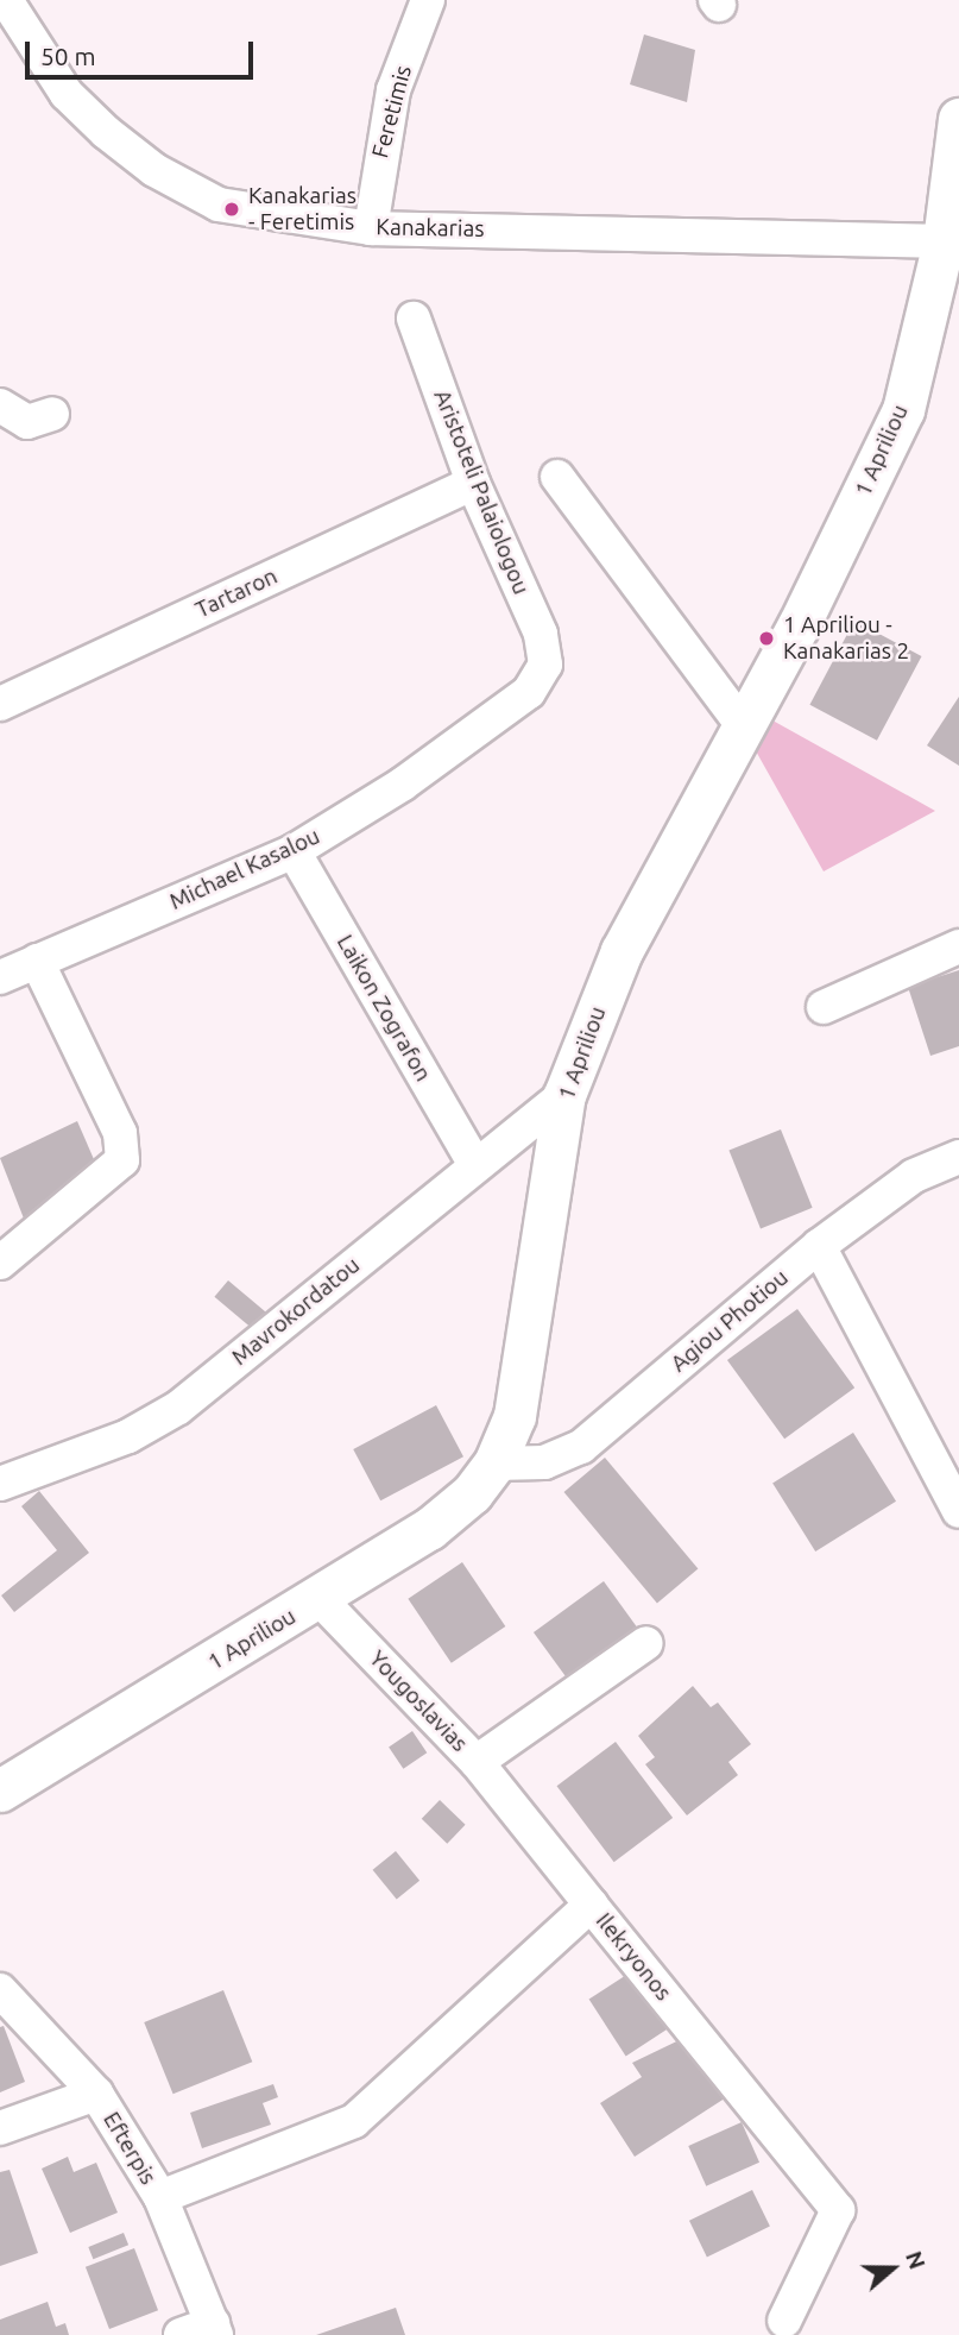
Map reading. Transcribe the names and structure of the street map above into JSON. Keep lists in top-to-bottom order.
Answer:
{
  "streets": {
    "main road": ["1 Apriliou"],
    "street": [
      "Feretimis",
      "Kanakarias",
      "Aristoteli Palaiologou",
      "Tartaron",
      "Michael Kasalou",
      "Laikon Zografon",
      "Mavrokordatou",
      "Agiou Photiou",
      "Yougoslavias",
      "Ilekryonos",
      "Efterpis"
    ]
  },
  "crossings": [
    ["Feretimis", "Kanakarias"],
    ["Kanakarias", "1 Apriliou"],
    ["1 Apriliou", "Mavrokordatou"],
    ["1 Apriliou", "Agiou Photiou"],
    ["1 Apriliou", "Yougoslavias"],
    ["Aristoteli Palaiologou", "Tartaron"],
    ["Aristoteli Palaiologou", "Michael Kasalou"],
    ["Michael Kasalou", "Laikon Zografon"],
    ["Laikon Zografon", "Mavrokordatou"],
    ["Ilekryonos", "Efterpis"]
  ],
  "places": ["Kanakarias - Feretimis", "1 Apriliou - Kanakarias 2"],
  "scale_bar": "50 m",
  "north": "right"
}
